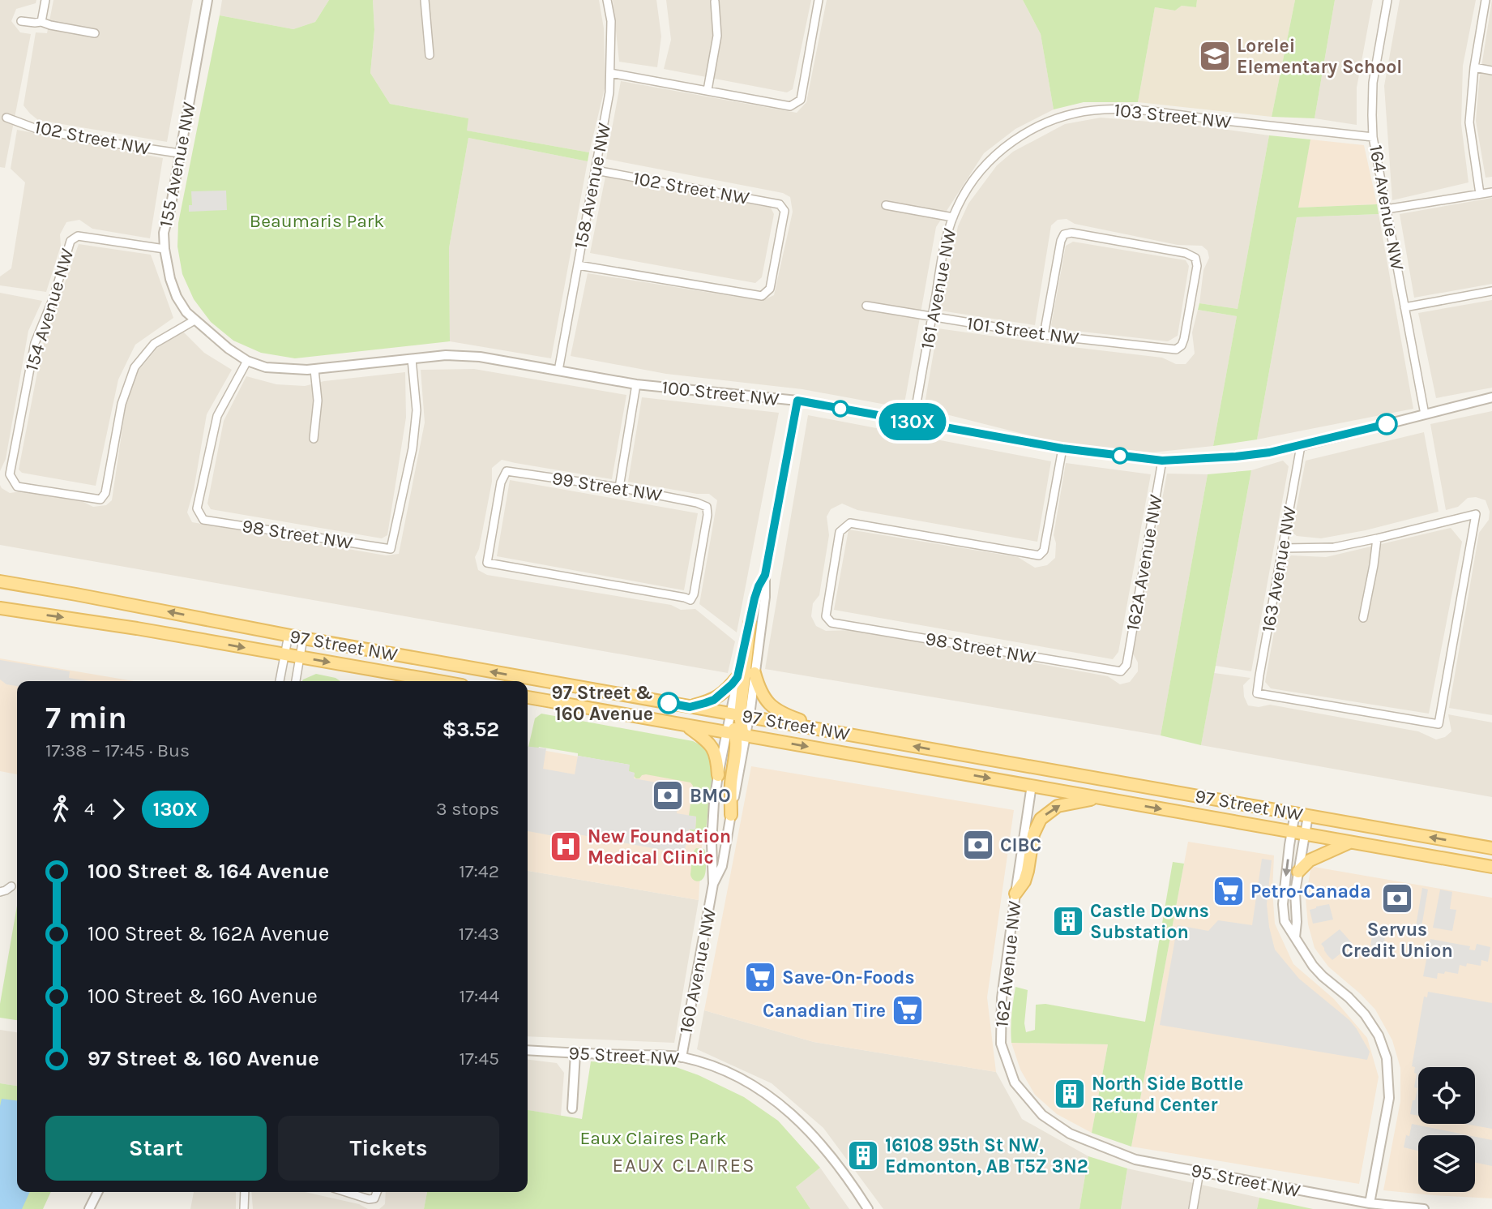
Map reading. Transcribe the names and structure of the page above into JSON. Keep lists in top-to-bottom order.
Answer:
{
  "streets": {
    "main road": ["97 Street NW"],
    "street": [
      "103 Street NW",
      "102 Street NW",
      "155 Avenue NW",
      "158 Avenue NW",
      "164 Avenue NW",
      "161 Avenue NW",
      "154 Avenue NW",
      "101 Street NW",
      "100 Street NW",
      "99 Street NW",
      "98 Street NW",
      "162A Avenue NW",
      "163 Avenue NW",
      "162 Avenue NW",
      "160 Avenue NW",
      "95 Street NW"
    ]
  },
  "crossings": [
    ["103 Street NW", "164 Avenue NW"],
    ["103 Street NW", "161 Avenue NW"],
    ["102 Street NW", "155 Avenue NW"],
    ["102 Street NW", "158 Avenue NW"],
    ["155 Avenue NW", "154 Avenue NW"],
    ["155 Avenue NW", "100 Street NW"],
    ["158 Avenue NW", "100 Street NW"],
    ["164 Avenue NW", "100 Street NW"],
    ["161 Avenue NW", "101 Street NW"],
    ["161 Avenue NW", "100 Street NW"],
    ["154 Avenue NW", "100 Street NW"],
    ["100 Street NW", "98 Street NW"],
    ["100 Street NW", "162A Avenue NW"],
    ["100 Street NW", "163 Avenue NW"],
    ["100 Street NW", "160 Avenue NW"],
    ["98 Street NW", "162A Avenue NW"],
    ["97 Street NW", "162 Avenue NW"],
    ["97 Street NW", "160 Avenue NW"],
    ["162 Avenue NW", "95 Street NW"],
    ["160 Avenue NW", "95 Street NW"]
  ],
  "districts": ["EAUX CLAIRES"],
  "parks": ["Beaumaris Park", "Eaux Claires Park"],
  "places": {
    "school or university": ["Lorelei Elementary School"],
    "other": ["97 Street & 160 Avenue"],
    "bank": ["BMO", "CIBC", "Servus Credit Union"],
    "hospital": ["New Foundation Medical Clinic"],
    "supermarket": ["Petro-Canada", "Save-On-Foods", "Canadian Tire"],
    "building": ["Castle Downs Substation", "North Side Bottle Refund Center", "16108 95th St NW, Edmonton, AB T5Z 3N2"]
  },
  "lines": ["bus line 130X"],
  "page": {
    "on_map": "130X",
    "heading": ["7 min", "17:38 – 17:45 · Bus", "$3.52"],
    "legs": ["4", "130X", "3 stops"],
    "list": [
      {
        "name": "100 Street & 164 Avenue",
        "value": "17:42"
      },
      {
        "name": "100 Street & 162A Avenue",
        "value": "17:43"
      },
      {
        "name": "100 Street & 160 Avenue",
        "value": "17:44"
      },
      {
        "name": "97 Street & 160 Avenue",
        "value": "17:45"
      }
    ],
    "buttons": ["Start", "Tickets"]
  }
}
